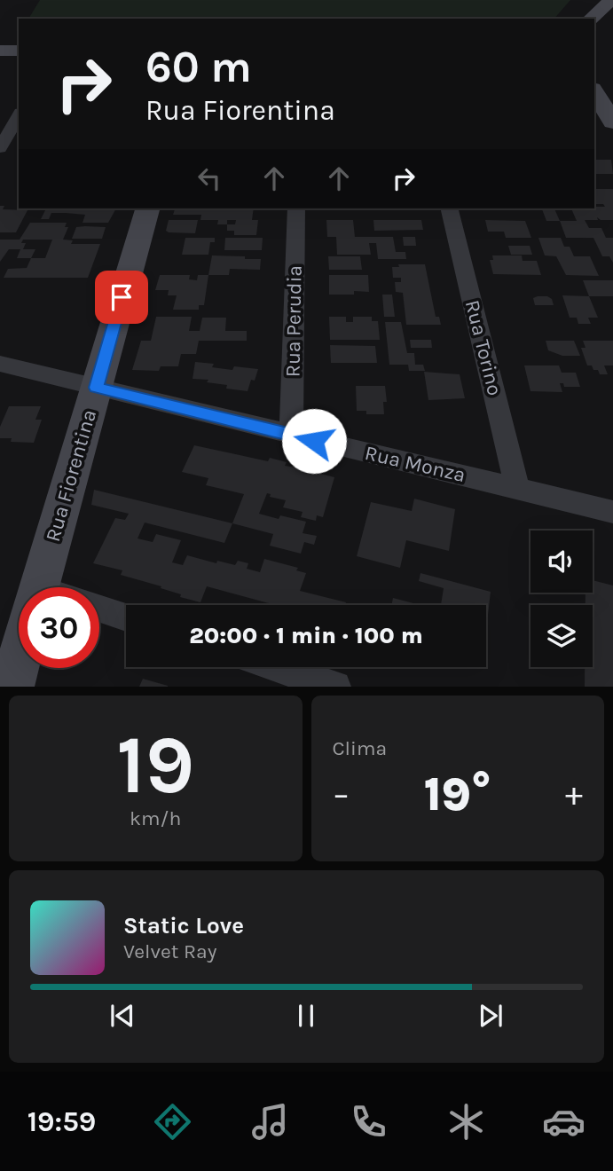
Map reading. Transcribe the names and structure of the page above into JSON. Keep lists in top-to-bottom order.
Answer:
{
  "streets": {
    "street": [
      "Rua Perudia",
      "Rua Torino",
      "Rua Monza",
      "Rua Fiorentina"
    ]
  },
  "crossings": [
    ["Rua Perudia", "Rua Monza"],
    ["Rua Torino", "Rua Monza"],
    ["Rua Monza", "Rua Fiorentina"]
  ],
  "page": {
    "turn": ["60 m", "Rua Fiorentina"],
    "limit": "30",
    "trip": "20:00 · 1 min · 100 m",
    "tile": [
      ["19", "km/h"],
      "Clima"
    ],
    "heat": ["−", "19°", "+"],
    "song": ["Static Love", "Velvet Ray"],
    "tabs": "19:59"
  }
}
